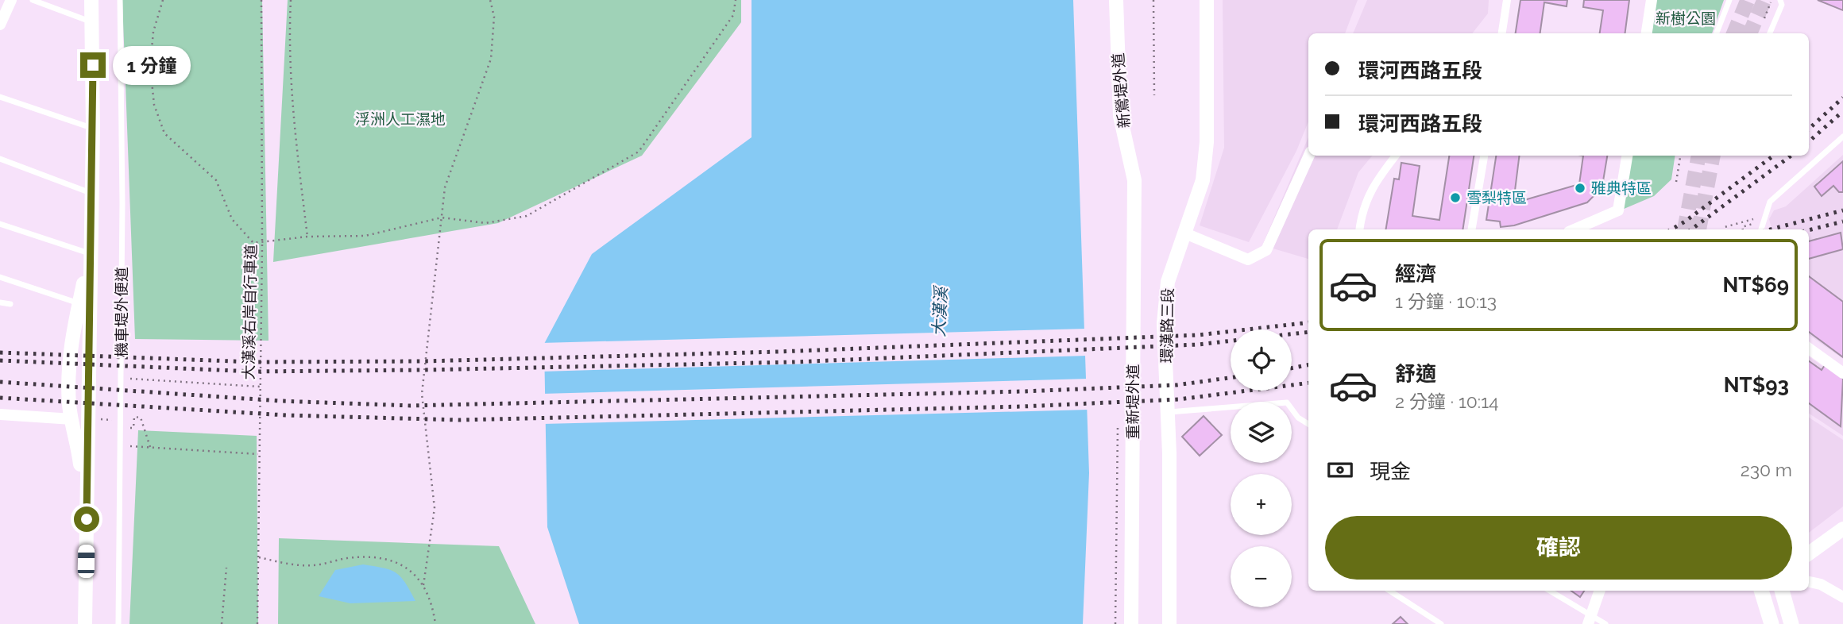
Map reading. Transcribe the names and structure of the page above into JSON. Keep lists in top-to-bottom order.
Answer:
{
  "streets": {
    "street": ["新鶯堤外道", "環漢路三段", "重新堤外道"],
    "lane": ["機車堤外便道"],
    "path": ["大漢溪右岸自行車道"]
  },
  "crossings": [
    ["新鶯堤外道", "重新堤外道"]
  ],
  "water": ["大漢溪"],
  "parks": ["新樹公園", "浮洲人工濕地"],
  "places": ["雅典特區", "雪梨特區"],
  "page": {
    "banner": ["環河西路五段", "環河西路五段"],
    "bubble": "1 分鐘",
    "list": [
      {
        "name": "經濟",
        "note": "1 分鐘 · 10:13",
        "value": "NT$69"
      },
      {
        "name": "舒適",
        "note": "2 分鐘 · 10:14",
        "value": "NT$93"
      }
    ],
    "map_buttons": ["+", "−"],
    "pay": ["現金", "230 m"],
    "buttons": "確認"
  }
}
